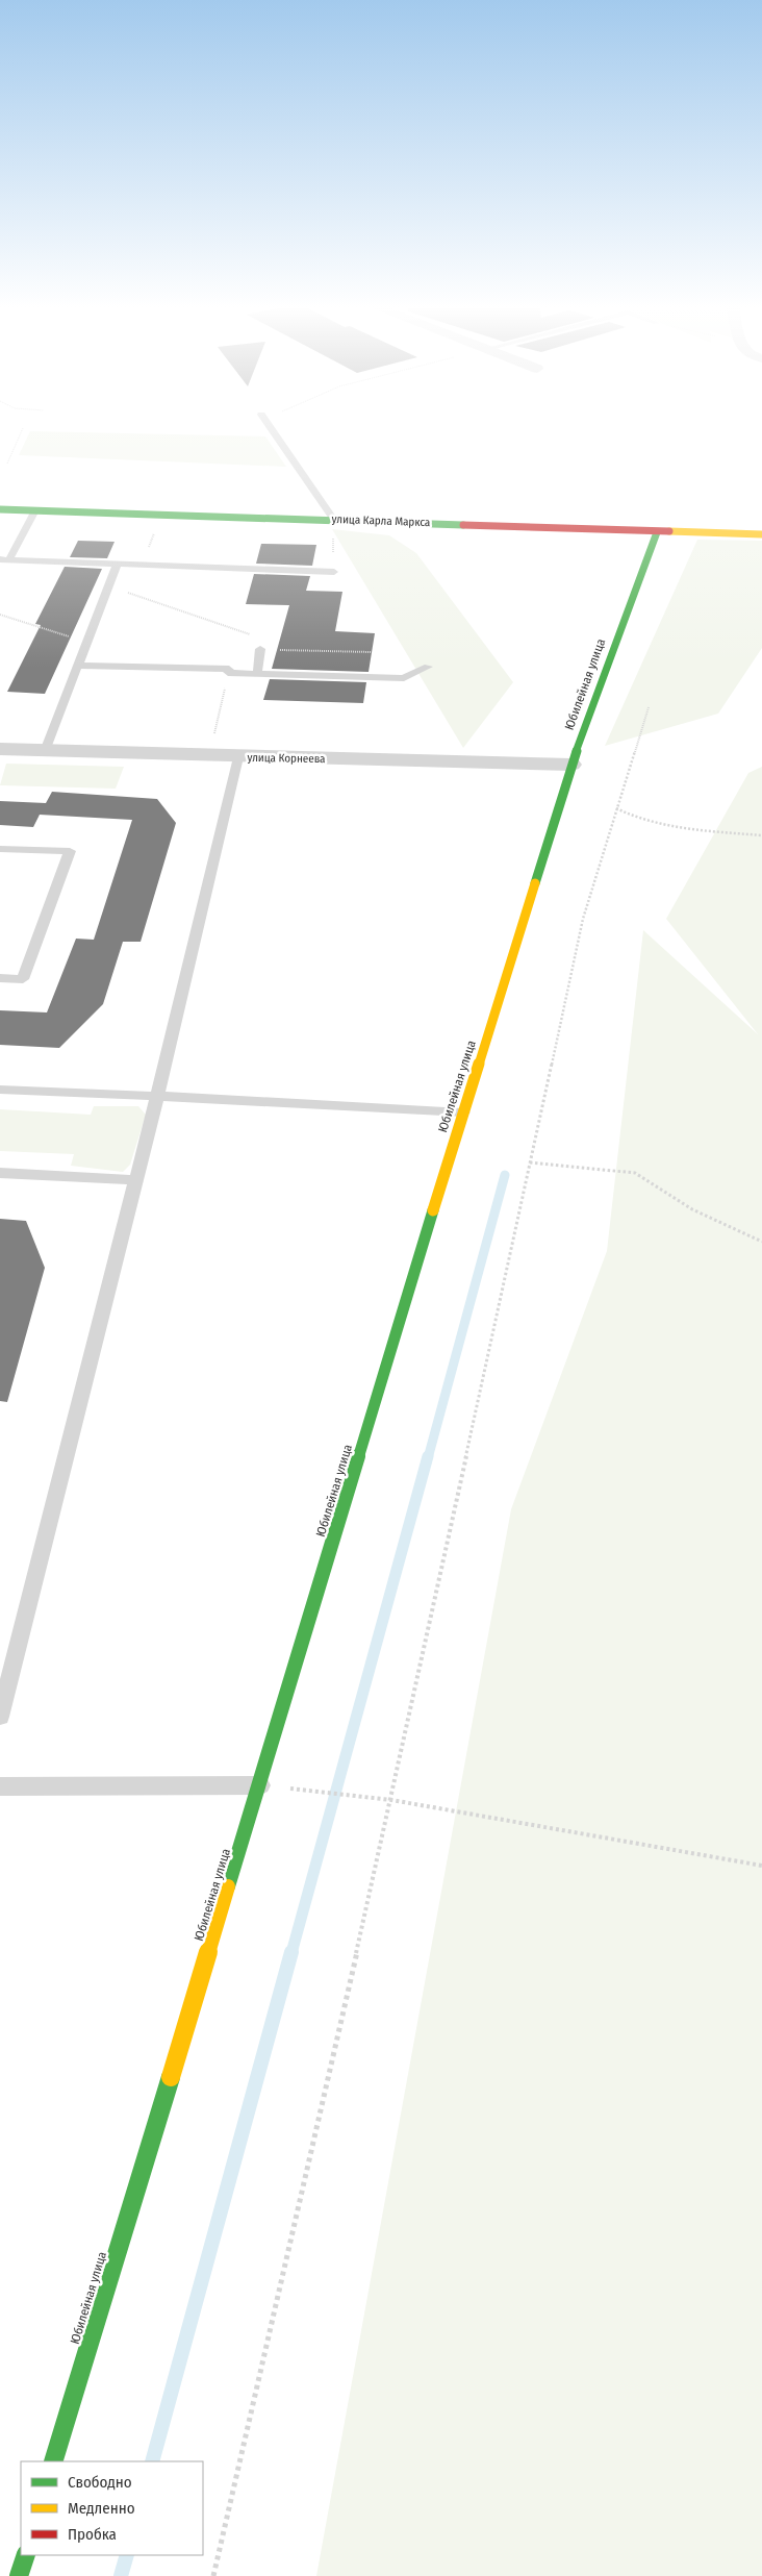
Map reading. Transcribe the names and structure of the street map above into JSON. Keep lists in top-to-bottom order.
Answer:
{
  "streets": {
    "street": ["улица Карла Маркса", "Юбилейная улица", "улица Корнеева"]
  },
  "crossings": [
    ["улица Карла Маркса", "Юбилейная улица"],
    ["Юбилейная улица", "улица Корнеева"]
  ],
  "legend": ["Свободно", "Медленно", "Пробка"]
}
